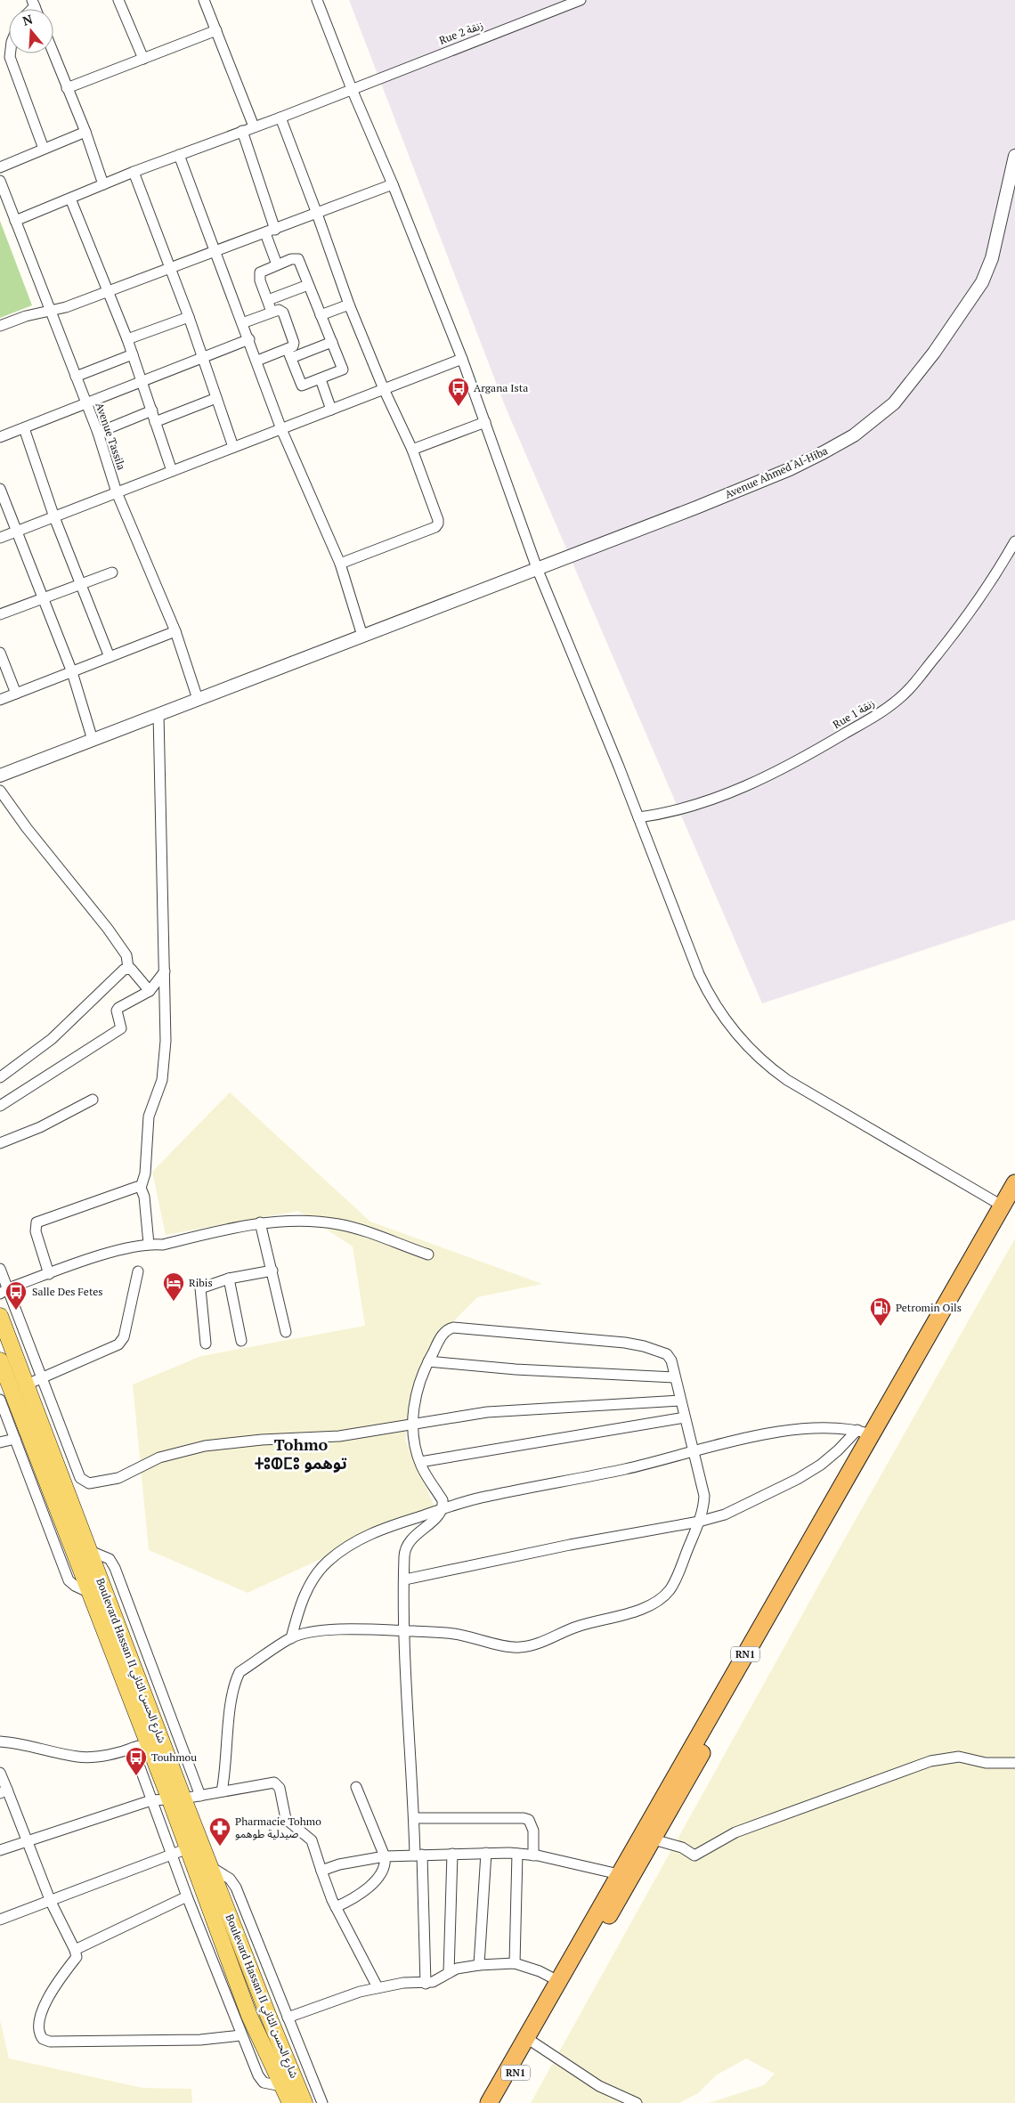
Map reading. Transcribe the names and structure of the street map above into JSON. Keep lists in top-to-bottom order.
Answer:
{
  "streets": {
    "highway": ["RN1"],
    "main road": ["Boulevard Hassan II شارع الحسن الثاني"],
    "street": [
      "Rue 2 زنقة",
      "Avenue Tassila",
      "Avenue Ahmed Al-Hiba",
      "Rue 1 زنقة"
    ]
  },
  "crossings": [
    ["Rue 2 زنقة", "Avenue Tassila"],
    ["Avenue Tassila", "Avenue Ahmed Al-Hiba"]
  ],
  "districts": ["Tohmo ⵜⵓⵀⵎⵓ توهمو"],
  "places": {
    "bus stop": ["Argana Ista", "Salle Des Fetes", "Touhmou"],
    "hotel": ["Ribis"],
    "fuel station": ["Petromin Oils"],
    "pharmacy": ["Pharmacie Tohmo صيدلية طوهمو"]
  },
  "north": "top"
}
